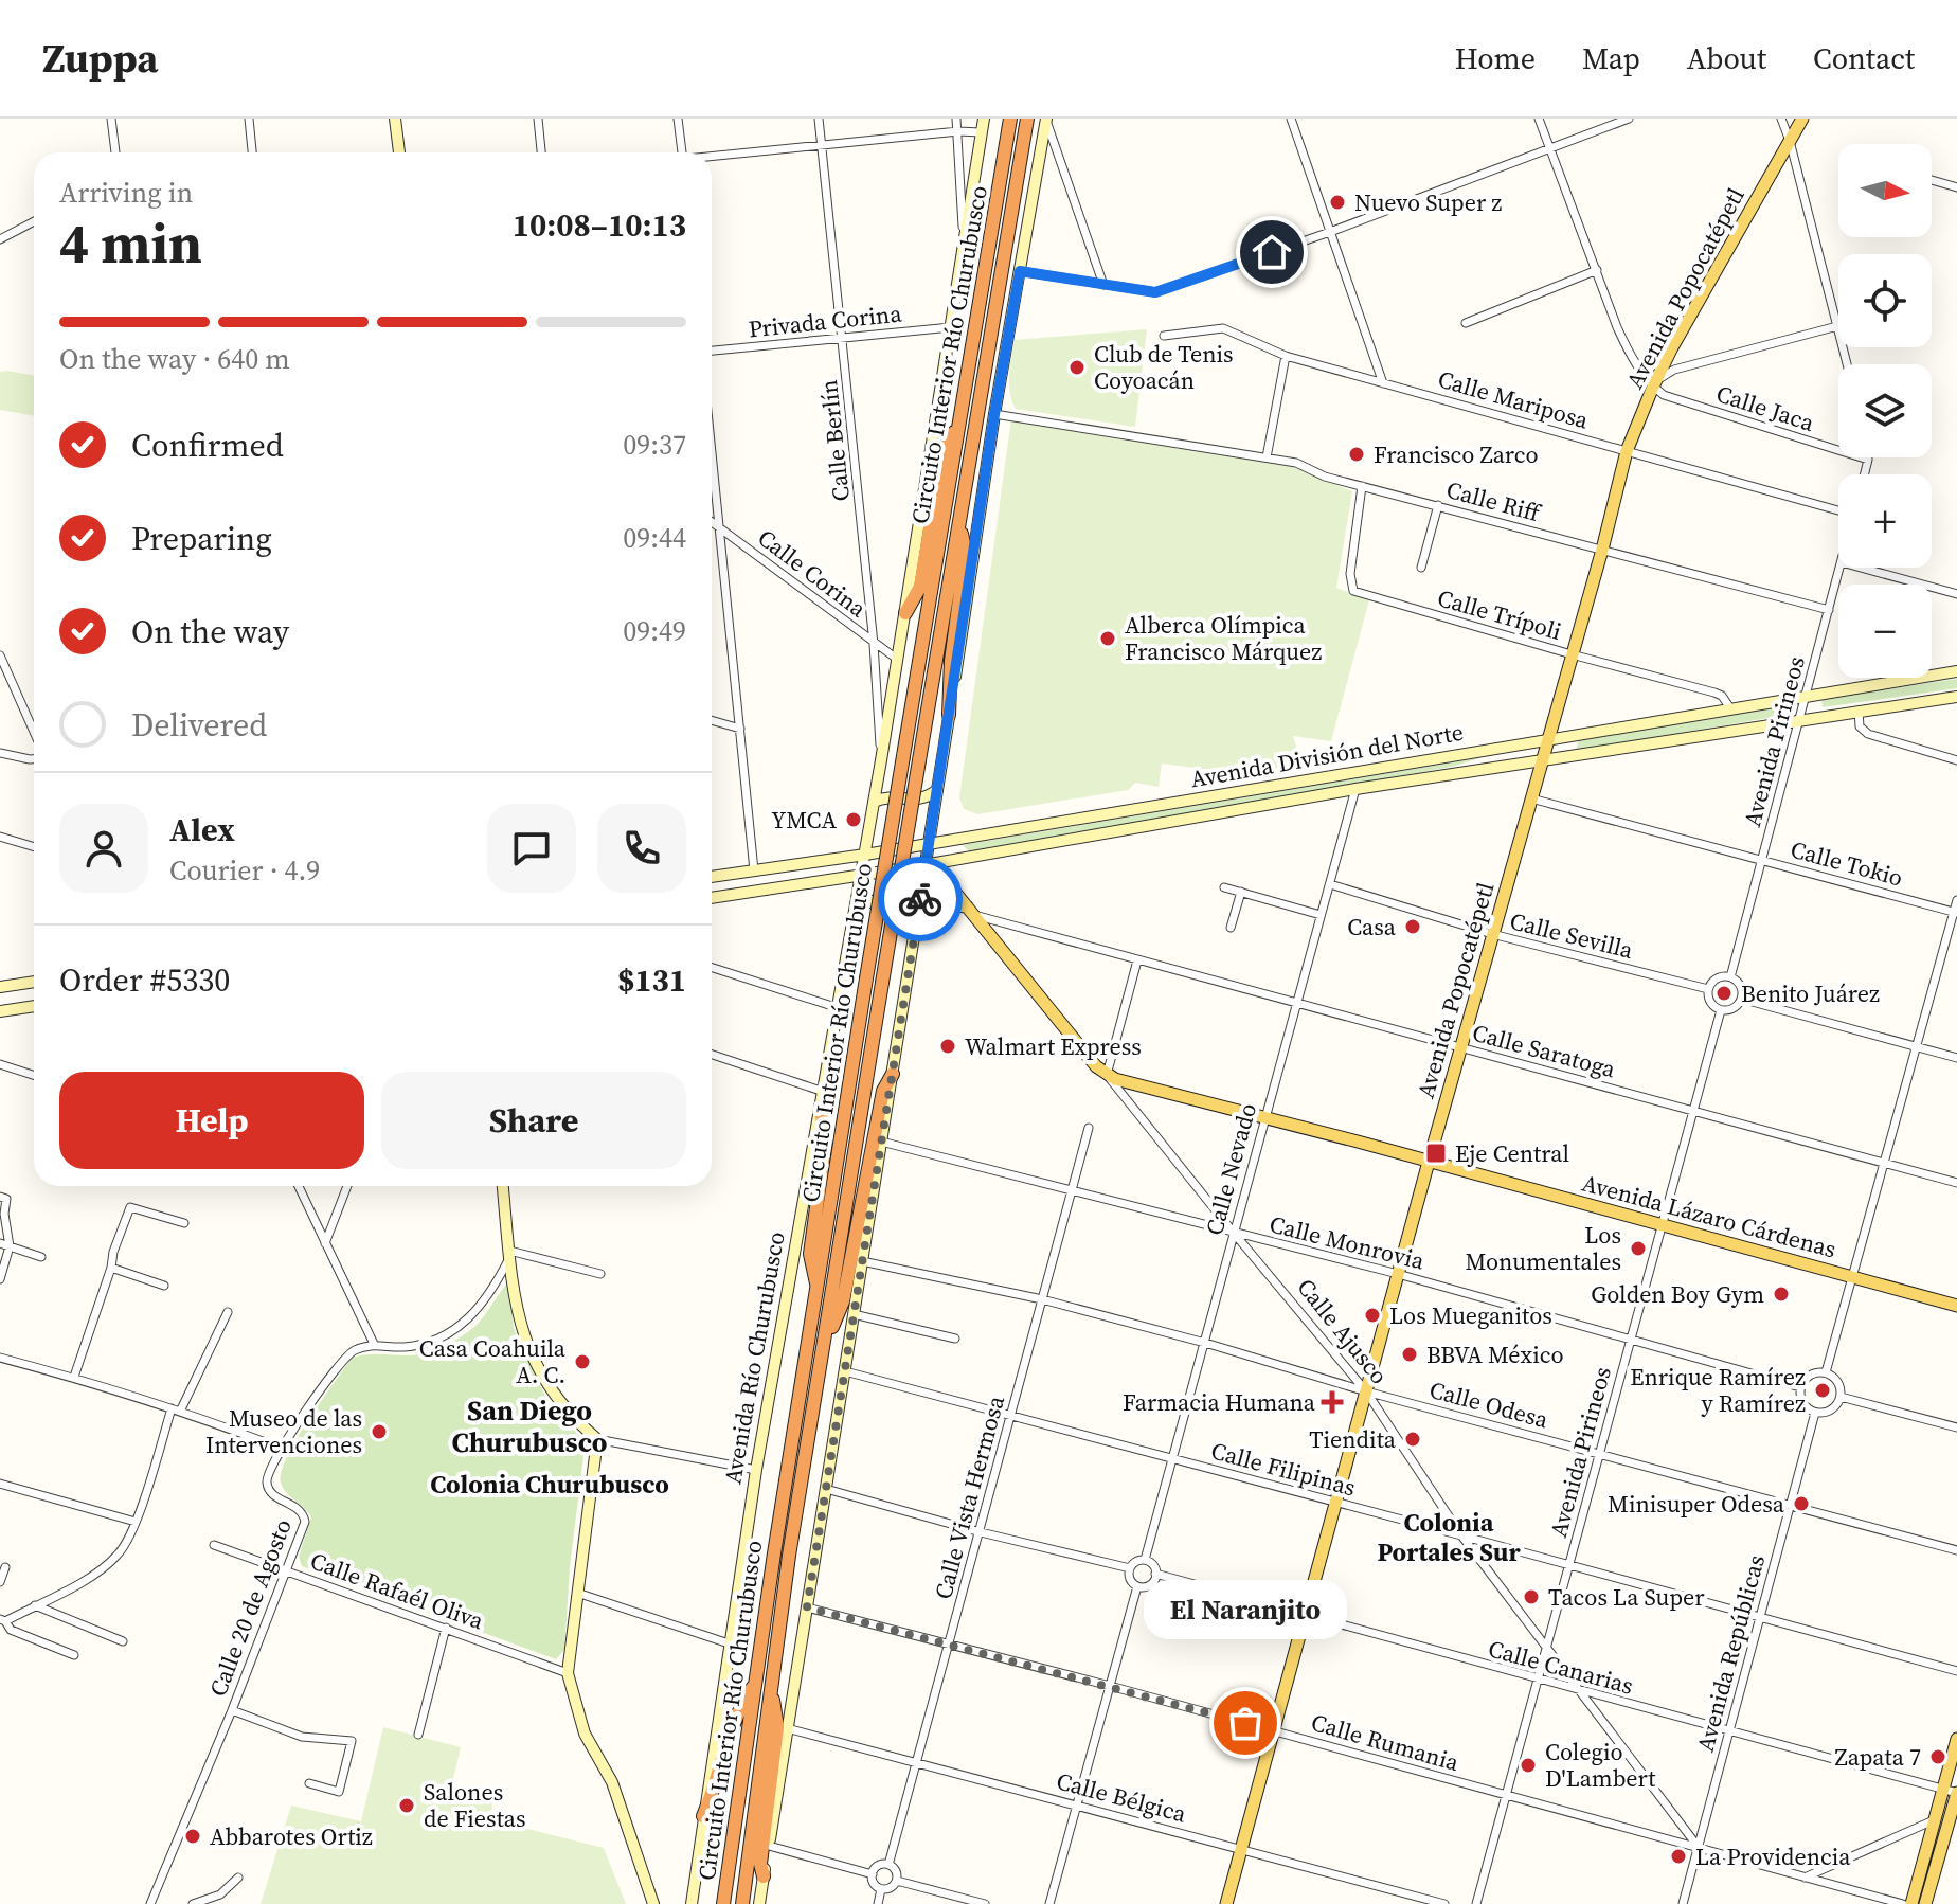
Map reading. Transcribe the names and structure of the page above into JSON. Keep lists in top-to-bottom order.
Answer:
{
  "streets": {
    "highway": ["Circuito Interior Río Churubusco"],
    "main road": [
      "Avenida Popocatépetl",
      "Avenida División del Norte",
      "Avenida Lázaro Cárdenas",
      "Calle Ajusco",
      "Avenida Río Churubusco"
    ],
    "street": [
      "Privada Corina",
      "Calle Mariposa",
      "Calle Jaca",
      "Calle Berlín",
      "Calle Riff",
      "Calle Corina",
      "Calle Trípoli",
      "Avenida Pirineos",
      "Calle Tokio",
      "Calle Sevilla",
      "Calle Saratoga",
      "Calle Nevado",
      "Calle Monrovia",
      "Calle Odesa",
      "Calle Filipinas",
      "Calle Vista Hermosa",
      "Calle Rafaél Oliva",
      "Calle 20 de Agosto",
      "Avenida Repúblicas",
      "Calle Canarias",
      "Calle Rumania",
      "Calle Bélgica"
    ]
  },
  "crossings": [
    ["Avenida Popocatépetl", "Calle Mariposa"],
    ["Avenida Popocatépetl", "Calle Jaca"],
    ["Avenida Popocatépetl", "Calle Riff"],
    ["Avenida Popocatépetl", "Calle Trípoli"],
    ["Avenida Popocatépetl", "Avenida División del Norte"],
    ["Avenida Popocatépetl", "Calle Tokio"],
    ["Avenida Popocatépetl", "Calle Sevilla"],
    ["Avenida Popocatépetl", "Calle Saratoga"],
    ["Avenida Popocatépetl", "Avenida Lázaro Cárdenas"],
    ["Avenida Popocatépetl", "Calle Monrovia"],
    ["Avenida Popocatépetl", "Calle Ajusco"],
    ["Avenida Popocatépetl", "Calle Odesa"],
    ["Avenida Popocatépetl", "Calle Filipinas"],
    ["Avenida Popocatépetl", "Calle Canarias"],
    ["Avenida Popocatépetl", "Calle Rumania"],
    ["Avenida Popocatépetl", "Calle Bélgica"],
    ["Privada Corina", "Calle Berlín"],
    ["Privada Corina", "Avenida Río Churubusco"],
    ["Calle Berlín", "Calle Corina"],
    ["Calle Berlín", "Avenida Río Churubusco"],
    ["Calle Riff", "Calle Trípoli"],
    ["Calle Riff", "Avenida Pirineos"],
    ["Calle Corina", "Avenida Río Churubusco"],
    ["Calle Trípoli", "Avenida División del Norte"],
    ["Avenida Pirineos", "Avenida División del Norte"],
    ["Avenida Pirineos", "Calle Tokio"],
    ["Avenida Pirineos", "Calle Sevilla"],
    ["Avenida Pirineos", "Calle Saratoga"],
    ["Avenida Pirineos", "Avenida Lázaro Cárdenas"],
    ["Avenida Pirineos", "Calle Monrovia"],
    ["Avenida Pirineos", "Calle Ajusco"],
    ["Avenida Pirineos", "Calle Odesa"],
    ["Avenida Pirineos", "Calle Filipinas"],
    ["Avenida Pirineos", "Calle Canarias"],
    ["Avenida Pirineos", "Calle Rumania"],
    ["Avenida División del Norte", "Calle Nevado"],
    ["Avenida División del Norte", "Calle Ajusco"],
    ["Avenida División del Norte", "Avenida Río Churubusco"],
    ["Calle Sevilla", "Calle Nevado"],
    ["Calle Saratoga", "Calle Nevado"],
    ["Calle Saratoga", "Calle Ajusco"],
    ["Calle Nevado", "Avenida Lázaro Cárdenas"],
    ["Calle Nevado", "Calle Monrovia"],
    ["Calle Nevado", "Calle Ajusco"],
    ["Calle Nevado", "Calle Odesa"],
    ["Calle Nevado", "Calle Filipinas"],
    ["Calle Nevado", "Calle Canarias"],
    ["Avenida Lázaro Cárdenas", "Calle Ajusco"],
    ["Calle Monrovia", "Calle Ajusco"],
    ["Calle Monrovia", "Calle Vista Hermosa"],
    ["Calle Monrovia", "Avenida Repúblicas"],
    ["Calle Ajusco", "Calle Odesa"],
    ["Calle Ajusco", "Calle Filipinas"],
    ["Calle Ajusco", "Avenida Repúblicas"],
    ["Calle Ajusco", "Calle Canarias"],
    ["Calle Ajusco", "Calle Rumania"],
    ["Calle Odesa", "Calle Vista Hermosa"],
    ["Calle Odesa", "Avenida Repúblicas"],
    ["Calle Filipinas", "Calle Vista Hermosa"],
    ["Calle Filipinas", "Avenida Repúblicas"],
    ["Calle Vista Hermosa", "Calle Rumania"],
    ["Calle Vista Hermosa", "Calle Bélgica"],
    ["Calle Rafaél Oliva", "Calle 20 de Agosto"],
    ["Avenida Repúblicas", "Calle Canarias"],
    ["Avenida Repúblicas", "Calle Rumania"]
  ],
  "districts": ["San Diego Churubusco", "Colonia Churubusco", "Colonia Portales Sur"],
  "places": {
    "other": [
      "Nuevo Super z",
      "Club de Tenis Coyoacán",
      "Francisco Zarco",
      "Alberca Olímpica Francisco Márquez",
      "YMCA",
      "Casa",
      "Benito Juárez",
      "Walmart Express",
      "Los Monumentales",
      "Golden Boy Gym",
      "Los Mueganitos",
      "BBVA México",
      "Casa Coahuila A. C.",
      "Enrique Ramírez y Ramírez",
      "Museo de las Intervenciones",
      "Tiendita",
      "Minisuper Odesa",
      "Tacos La Super",
      "El Naranjito",
      "Zapata 7",
      "Colegio D'Lambert",
      "Salones de Fiestas",
      "Abbarotes Ortiz",
      "La Providencia"
    ],
    "transit": ["Eje Central"],
    "health": ["Farmacia Humana"]
  },
  "north": "right",
  "page": {
    "header": "Zuppa",
    "nav": [
      "Home",
      "Map",
      "About",
      "Contact"
    ],
    "map_buttons": ["+", "−"],
    "heading": ["4 min", "Arriving in", "10:08–10:13"],
    "panel": [
      "Alex",
      "Courier · 4.9",
      "Order #5330",
      "$131"
    ],
    "bar": "On the way · 640 m",
    "list": [
      ["Confirmed", "09:37"],
      ["Preparing", "09:44"],
      ["On the way", "09:49"],
      "Delivered"
    ],
    "buttons": ["Help", "Share"],
    "bubble": "El Naranjito"
  }
}
